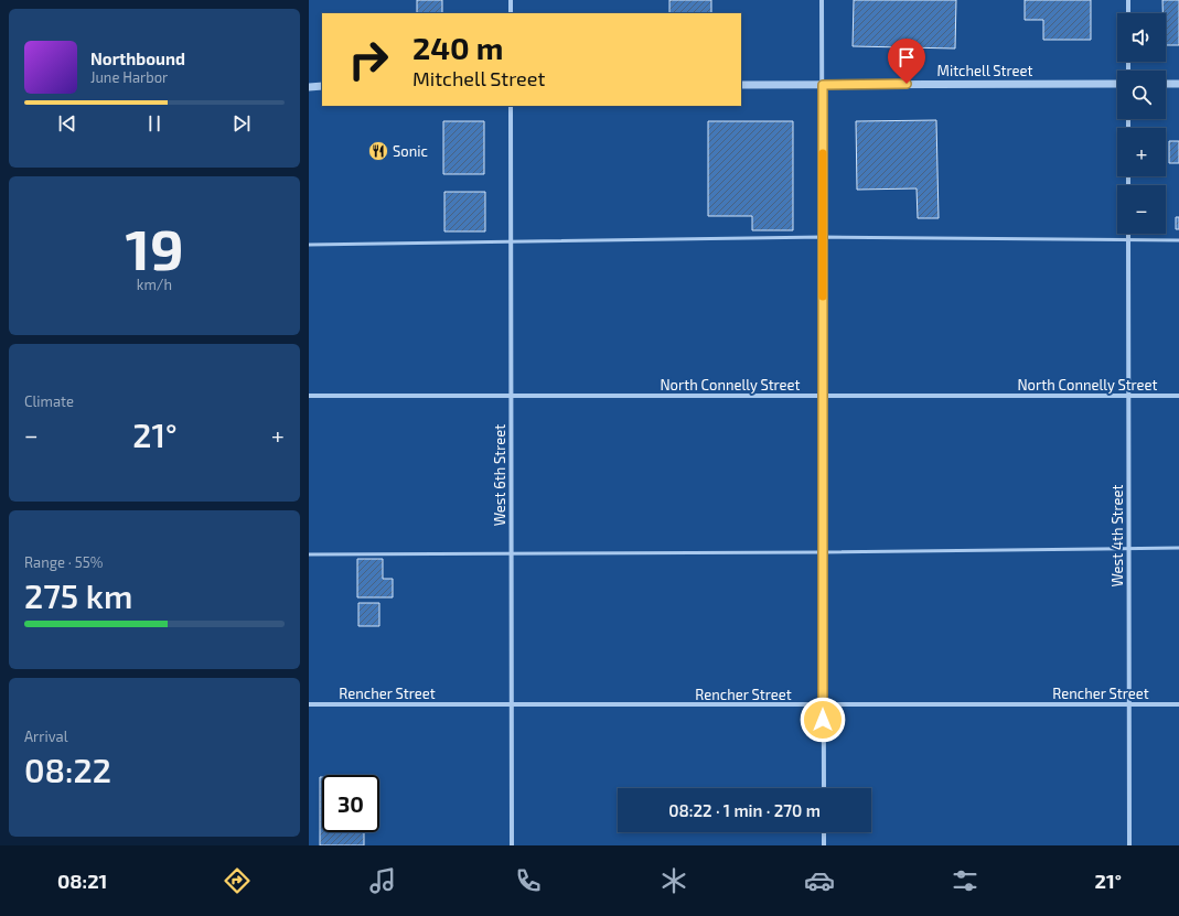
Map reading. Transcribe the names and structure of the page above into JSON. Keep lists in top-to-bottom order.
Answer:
{
  "streets": {
    "street": [
      "Mitchell Street",
      "North Connelly Street",
      "West 6th Street",
      "West 4th Street",
      "Rencher Street"
    ]
  },
  "crossings": [
    ["North Connelly Street", "West 6th Street"],
    ["North Connelly Street", "West 4th Street"],
    ["West 6th Street", "Rencher Street"],
    ["West 4th Street", "Rencher Street"]
  ],
  "places": {
    "restaurant": ["Sonic"]
  },
  "page": {
    "map_buttons": ["+", "−"],
    "turn": ["240 m", "Mitchell Street"],
    "song": ["Northbound", "June Harbor"],
    "tile": [
      ["19", "km/h"],
      "Climate",
      ["Range · 55%", "275 km"],
      ["Arrival", "08:22"]
    ],
    "heat": ["−", "21°", "+"],
    "limit": "30",
    "trip": "08:22 · 1 min · 270 m",
    "tabs": ["08:21", "21°"]
  }
}
